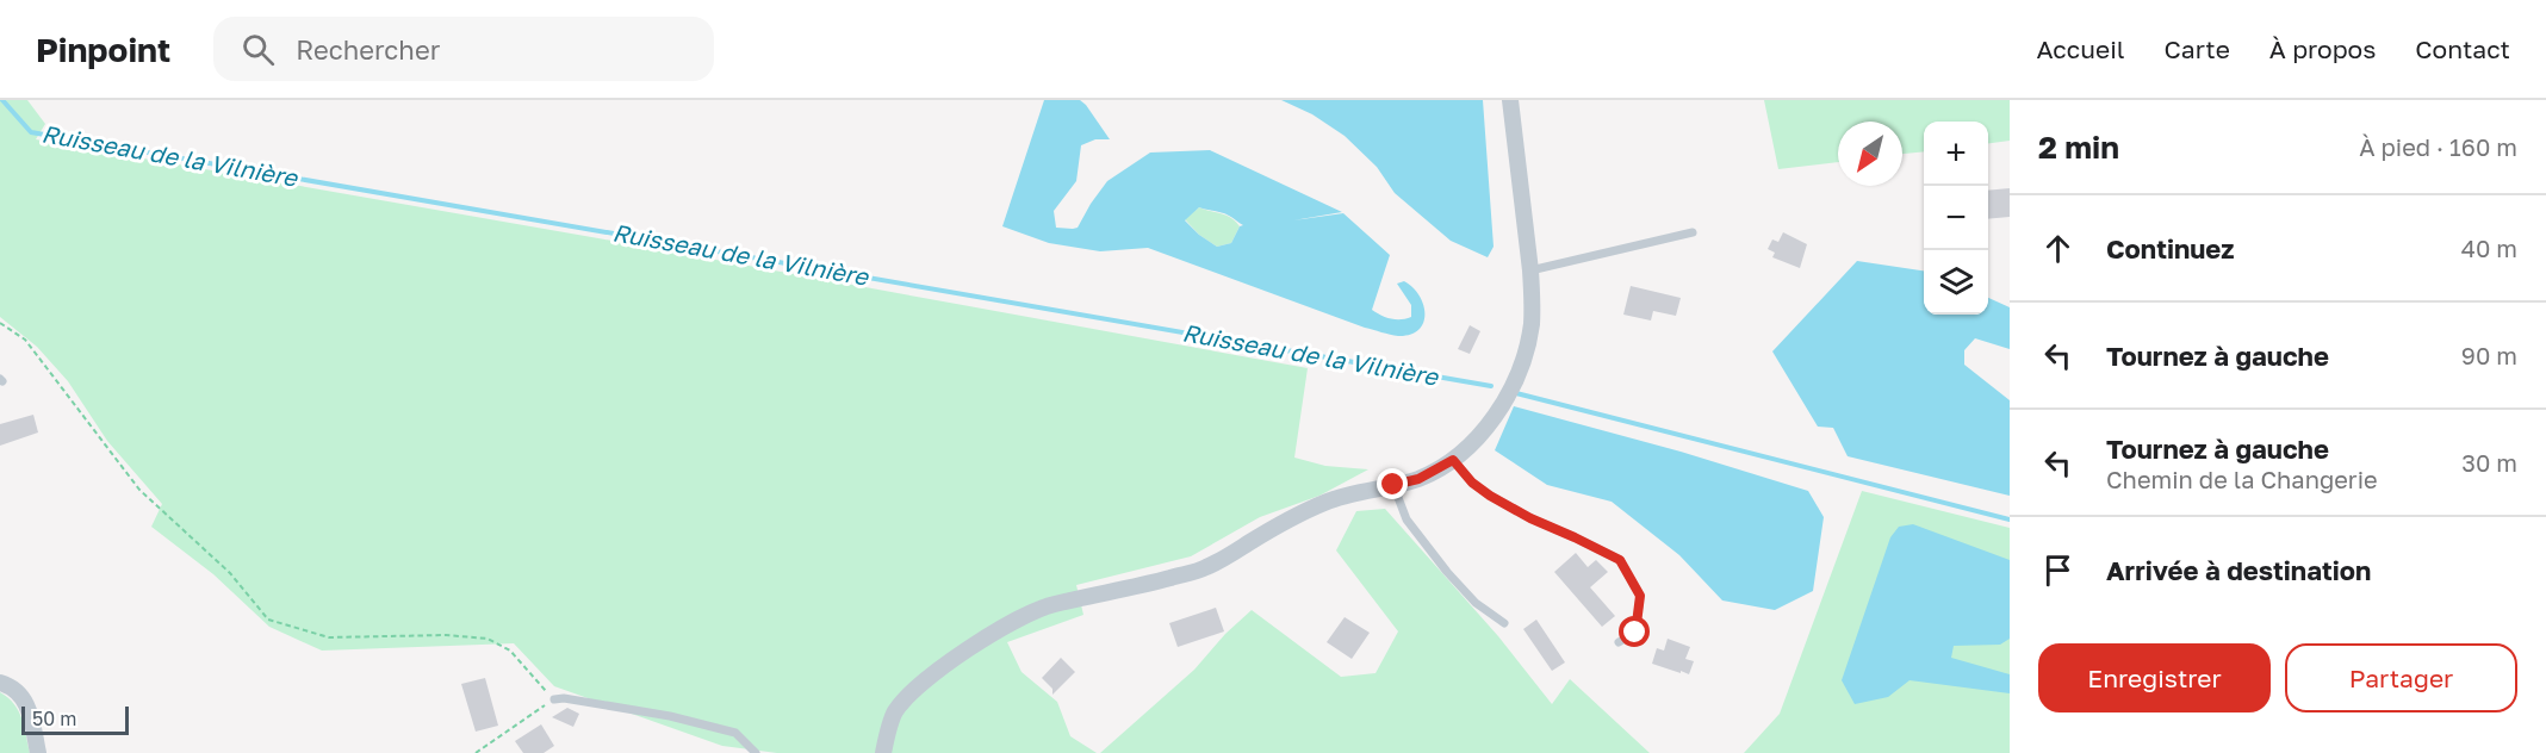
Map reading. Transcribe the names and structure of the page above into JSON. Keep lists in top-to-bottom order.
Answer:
{
  "water": ["Ruisseau de la Vilnière"],
  "scale_bar": "50 m",
  "north": "bottom left",
  "page": {
    "header": "Pinpoint",
    "search": "Rechercher",
    "nav": [
      "Accueil",
      "Carte",
      "À propos",
      "Contact"
    ],
    "heading": ["2 min", "À pied · 160 m"],
    "map_buttons": ["+", "−"],
    "list": [
      ["Continuez", "40 m"],
      ["Tournez à gauche", "90 m"],
      ["Tournez à gauche", "Chemin de la Changerie", "30 m"],
      "Arrivée à destination"
    ],
    "buttons": ["Enregistrer", "Partager"],
    "scale": "50 m"
  }
}
